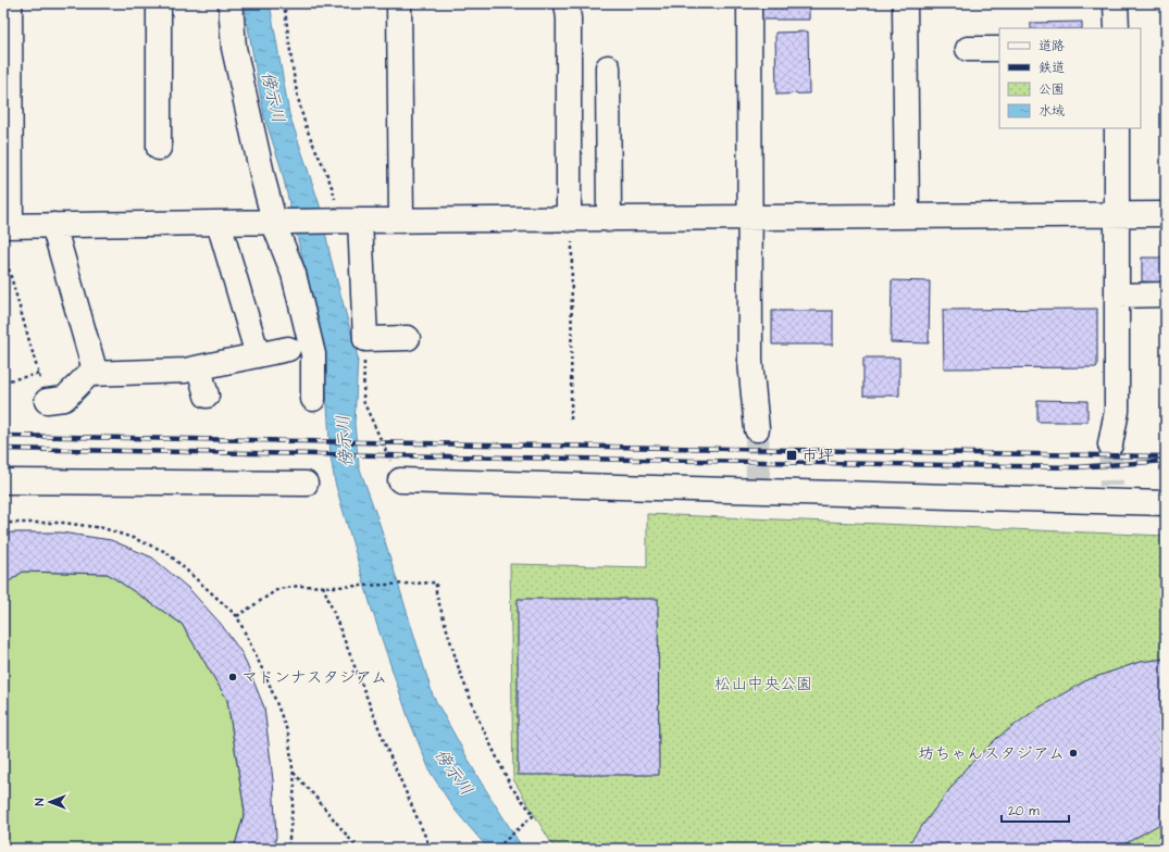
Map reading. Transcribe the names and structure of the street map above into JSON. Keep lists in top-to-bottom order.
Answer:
{
  "water": ["傍示川"],
  "parks": ["松山中央公園"],
  "places": {
    "transit": ["市坪"],
    "other": ["マドンナスタジアム", "坊ちゃんスタジアム"]
  },
  "legend": [
    "道路",
    "鉄道",
    "公園",
    "水域"
  ],
  "scale_bar": "20 m",
  "north": "left"
}
